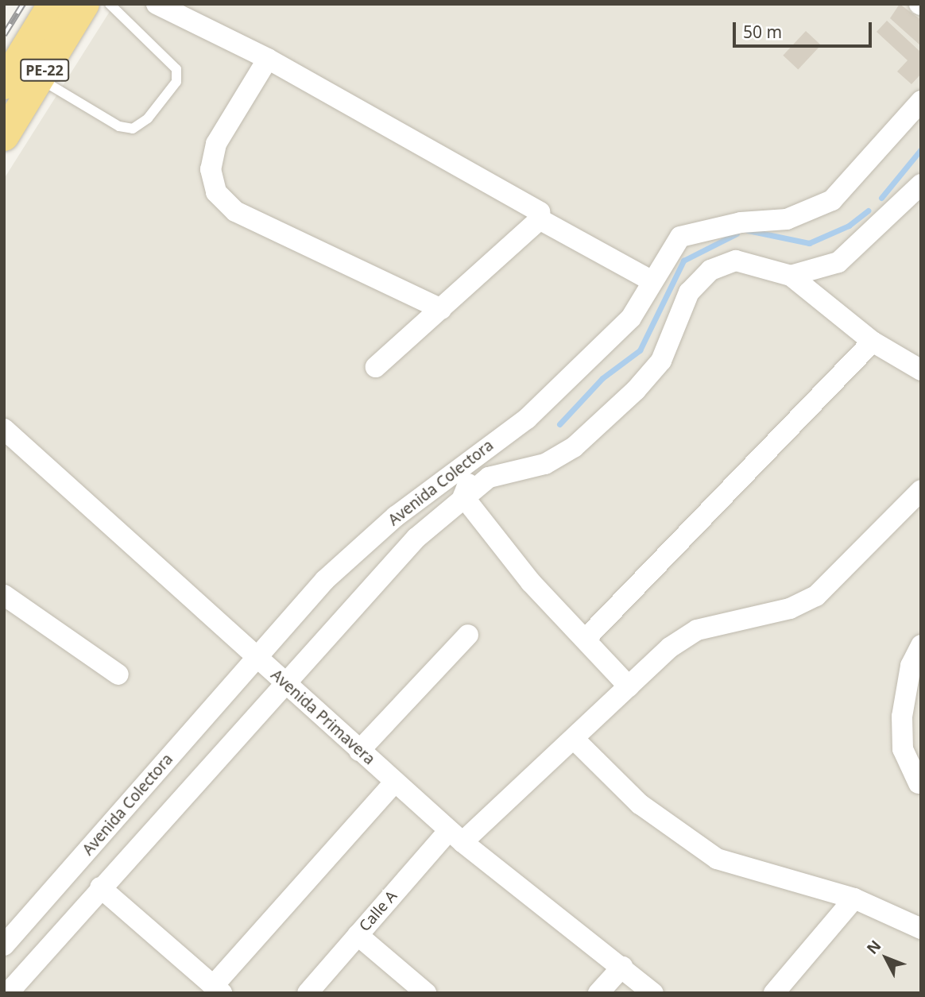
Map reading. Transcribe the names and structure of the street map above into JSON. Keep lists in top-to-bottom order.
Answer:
{
  "streets": {
    "highway": ["PE-22"],
    "street": ["Avenida Colectora", "Avenida Primavera", "Calle A"]
  },
  "crossings": [
    ["Avenida Colectora", "Avenida Primavera"],
    ["Avenida Primavera", "Calle A"]
  ],
  "scale_bar": "50 m",
  "north": "top left"
}
